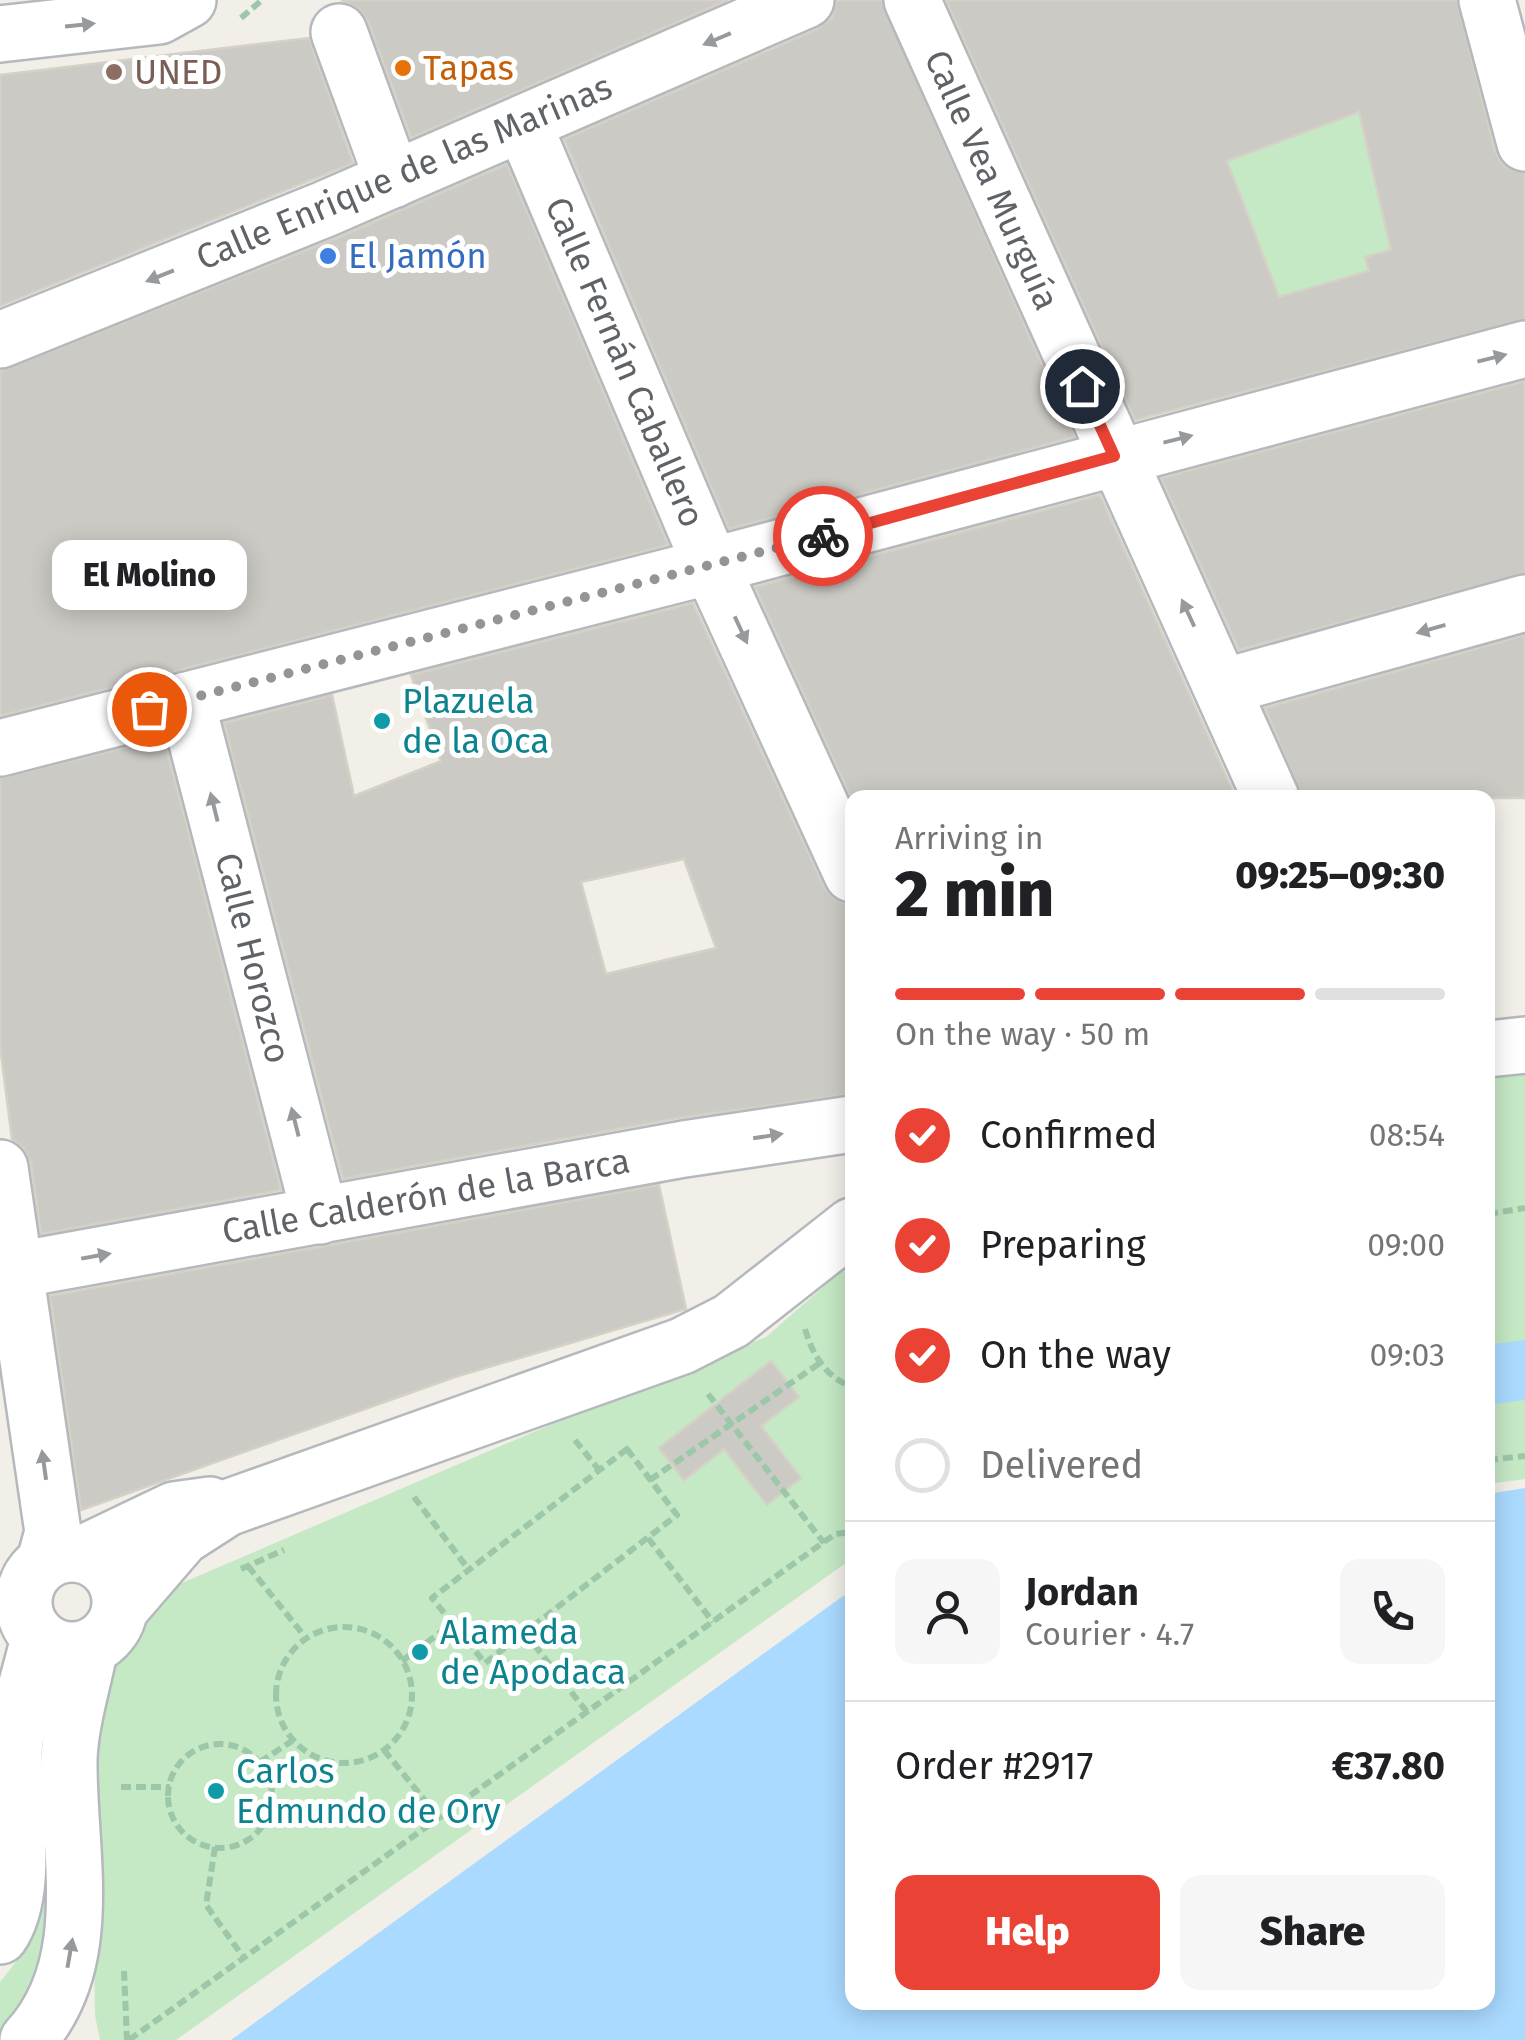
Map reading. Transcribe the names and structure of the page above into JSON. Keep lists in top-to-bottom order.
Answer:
{
  "streets": {
    "street": [
      "Calle Enrique de las Marinas",
      "Calle Vea Murguía",
      "Calle Fernán Caballero",
      "Calle Horozco",
      "Calle Calderón de la Barca"
    ]
  },
  "crossings": [
    ["Calle Enrique de las Marinas", "Calle Fernán Caballero"],
    ["Calle Horozco", "Calle Calderón de la Barca"]
  ],
  "one_way": ["Calle Fernán Caballero", "Calle Horozco"],
  "places": [
    "Tapas",
    "UNED",
    "El Jamón",
    "El Molino",
    "Plazuela de la Oca",
    "Alameda de Apodaca",
    "Carlos Edmundo de Ory"
  ],
  "page": {
    "bubble": "El Molino",
    "heading": ["2 min", "Arriving in", "09:25–09:30"],
    "panel": [
      "Jordan",
      "Courier · 4.7",
      "Order #2917",
      "€37.80"
    ],
    "bar": "On the way · 50 m",
    "list": [
      ["Confirmed", "08:54"],
      ["Preparing", "09:00"],
      ["On the way", "09:03"],
      "Delivered"
    ],
    "buttons": ["Help", "Share"]
  }
}
